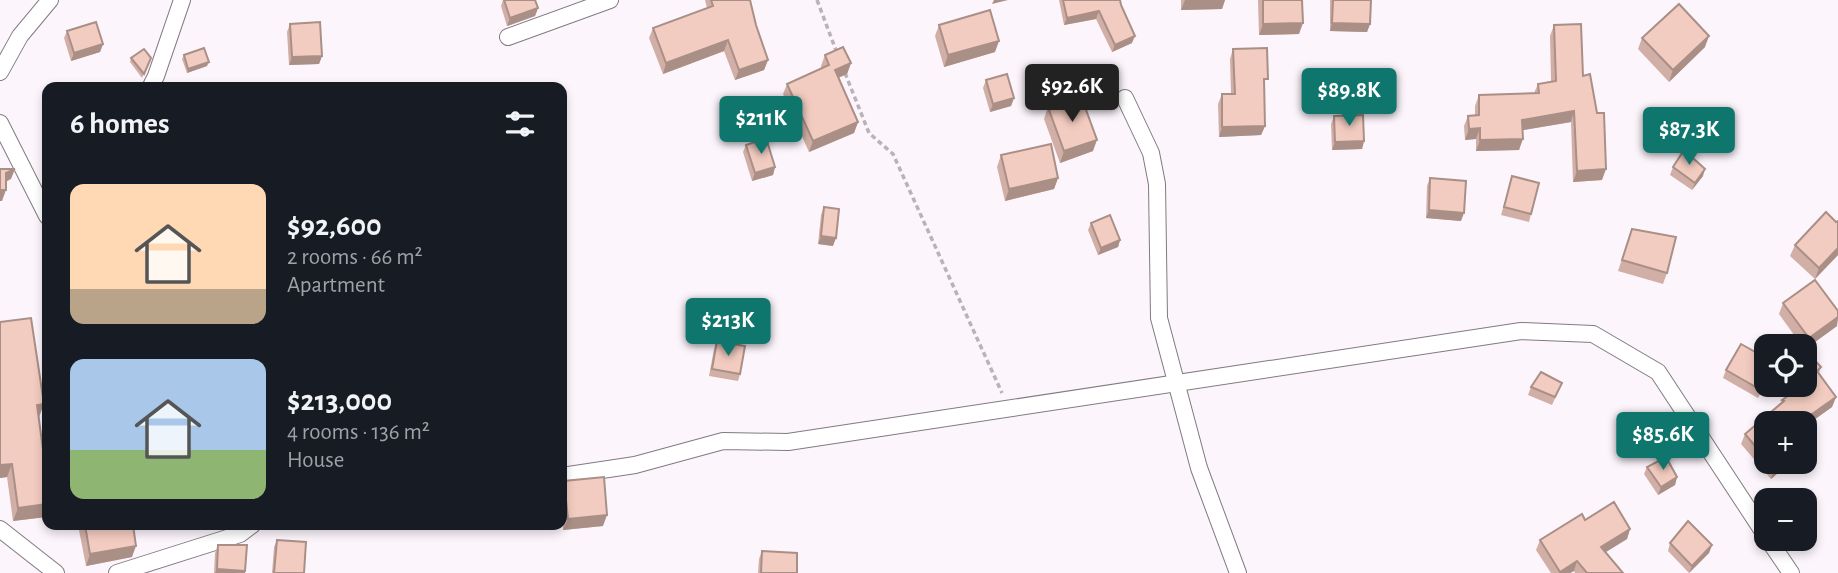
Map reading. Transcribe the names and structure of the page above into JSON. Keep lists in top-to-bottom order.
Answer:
{
  "page": {
    "price": [
      "$92.6K",
      "$89.8K",
      "$211K",
      "$87.3K",
      "$213K",
      "$85.6K"
    ],
    "heading": "6 homes",
    "list": [
      {
        "name": "$92,600",
        "note": "2 rooms · 66 m² · Apartment"
      },
      {
        "name": "$213,000",
        "note": "4 rooms · 136 m² · House"
      }
    ],
    "map_buttons": ["+", "−"]
  }
}
